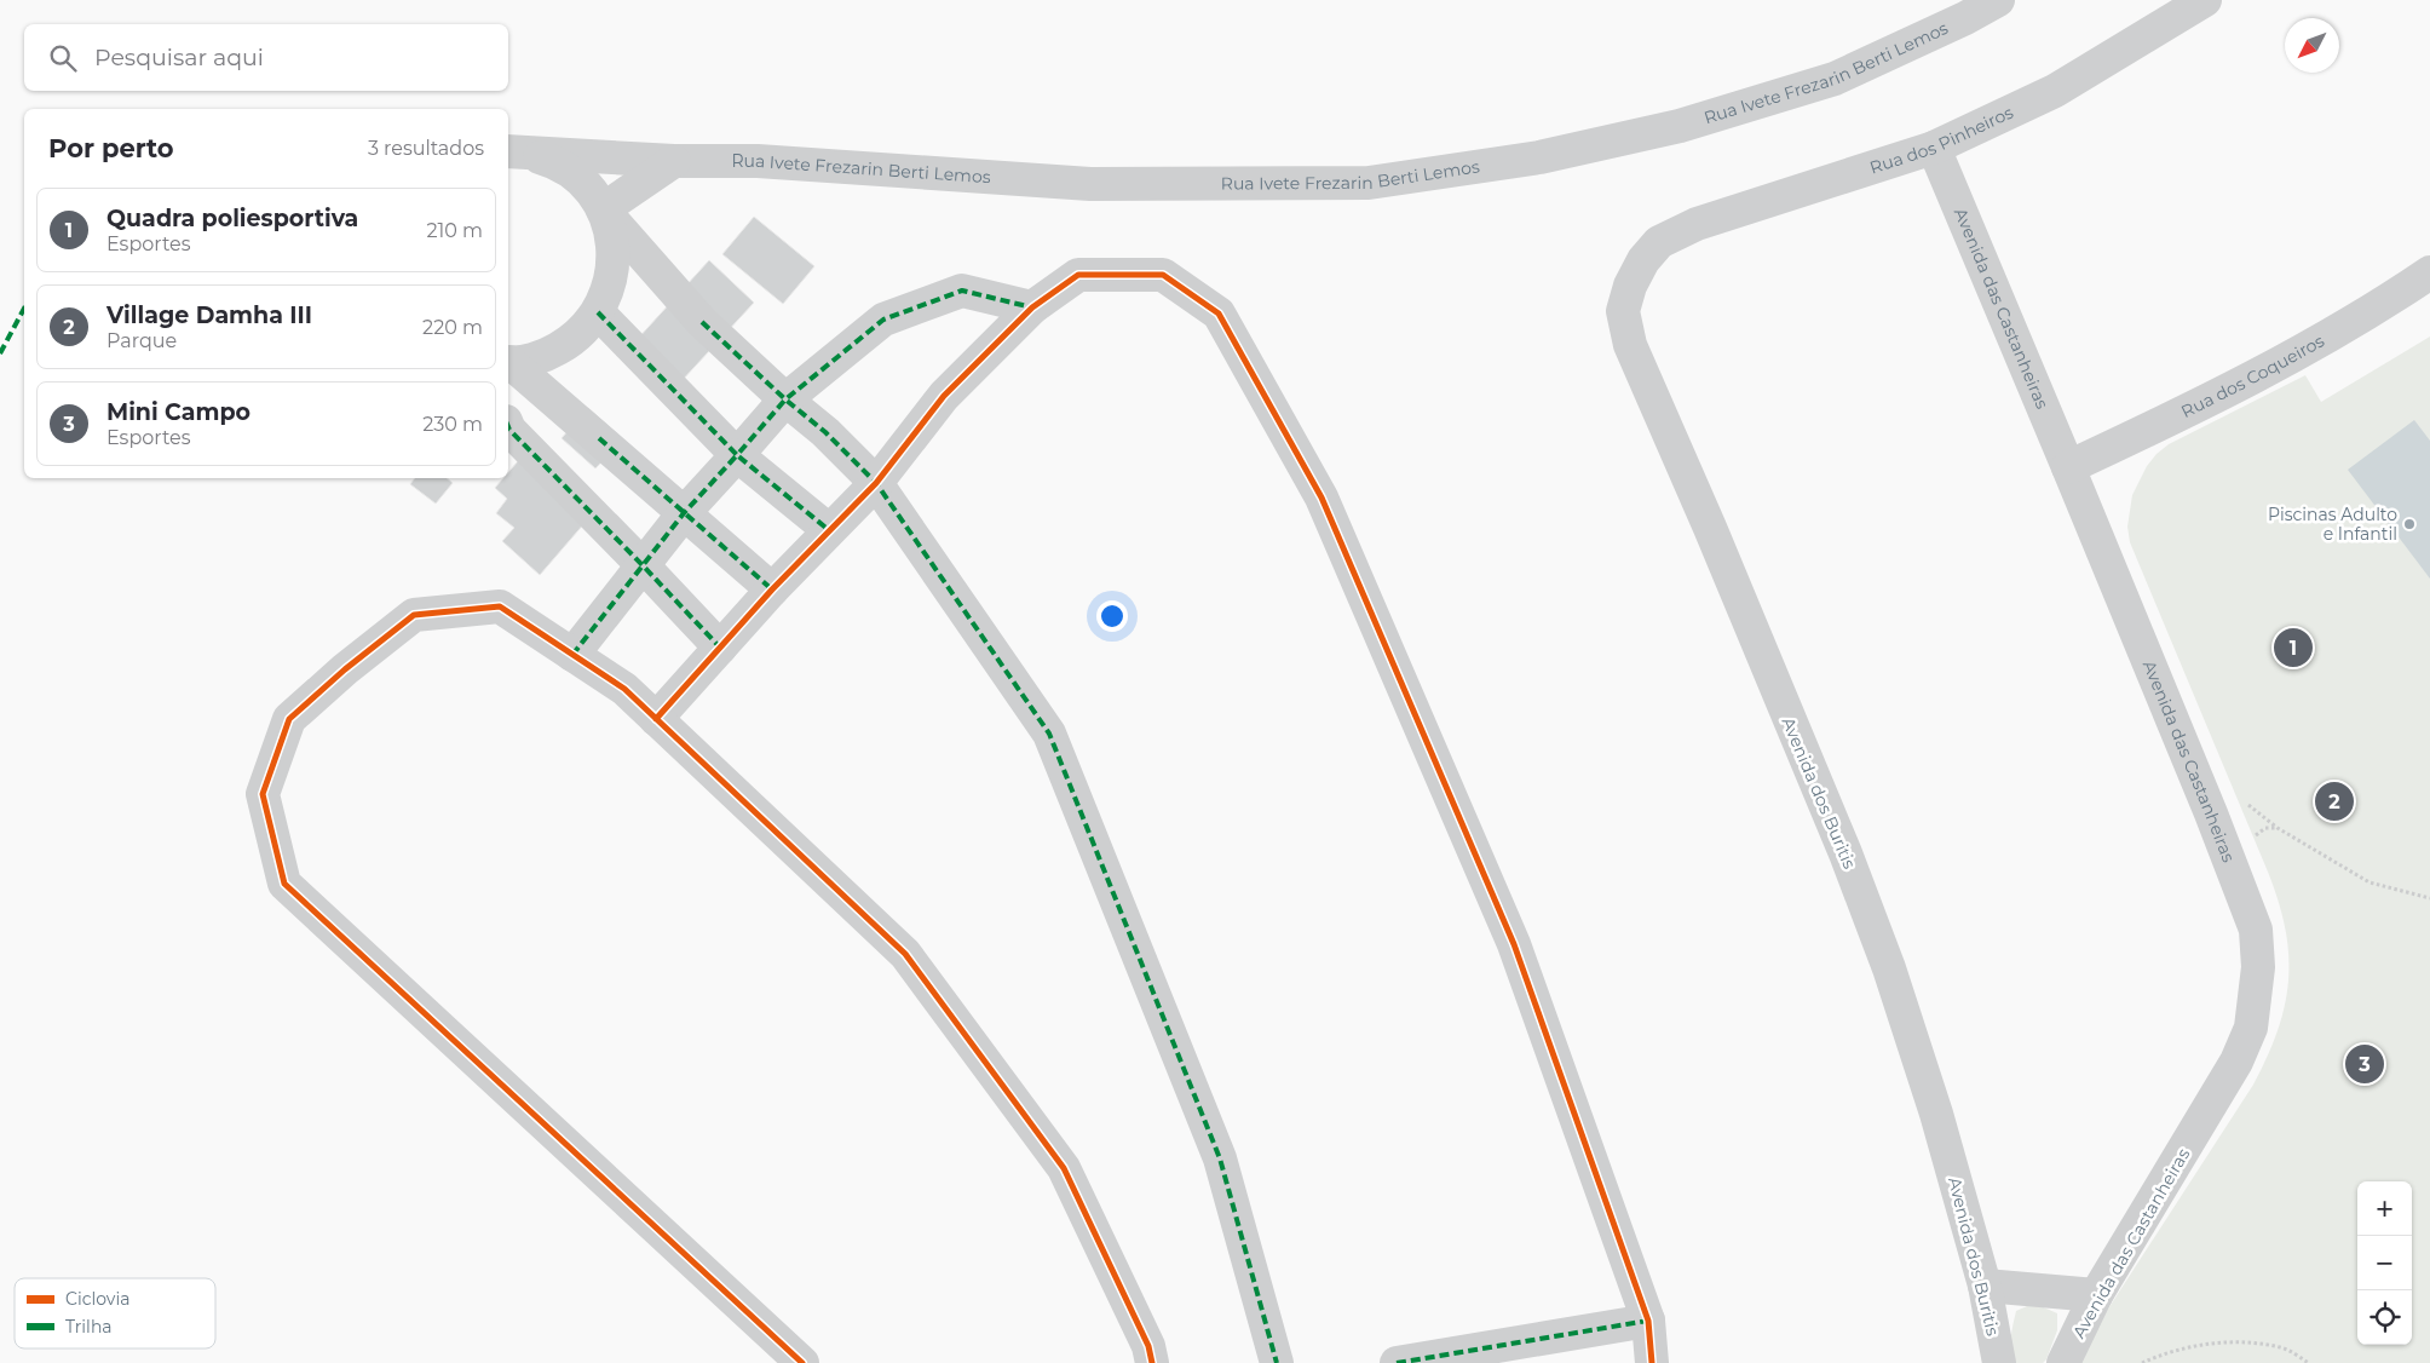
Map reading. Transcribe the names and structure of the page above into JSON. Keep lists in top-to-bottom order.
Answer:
{
  "streets": {
    "street": [
      "Rua Ivete Frezarin Berti Lemos",
      "Rua dos Pinheiros",
      "Avenida das Castanheiras",
      "Rua dos Coqueiros",
      "Avenida dos Buritis"
    ]
  },
  "crossings": [
    ["Rua dos Pinheiros", "Avenida das Castanheiras"],
    ["Rua dos Pinheiros", "Avenida dos Buritis"],
    ["Avenida das Castanheiras", "Rua dos Coqueiros"]
  ],
  "places": ["Piscinas Adulto e Infantil"],
  "legend": ["Ciclovia", "Trilha"],
  "north": "bottom left",
  "page": {
    "search": "Pesquisar aqui",
    "heading": ["Por perto", "3 resultados"],
    "list": [
      {
        "mark": "1",
        "name": "Quadra poliesportiva",
        "note": "Esportes",
        "value": "210 m"
      },
      {
        "mark": "2",
        "name": "Village Damha III",
        "note": "Parque",
        "value": "220 m"
      },
      {
        "mark": "3",
        "name": "Mini Campo",
        "note": "Esportes",
        "value": "230 m"
      }
    ],
    "pins": ["1", "2", "3"],
    "map_buttons": ["+", "−"]
  }
}
